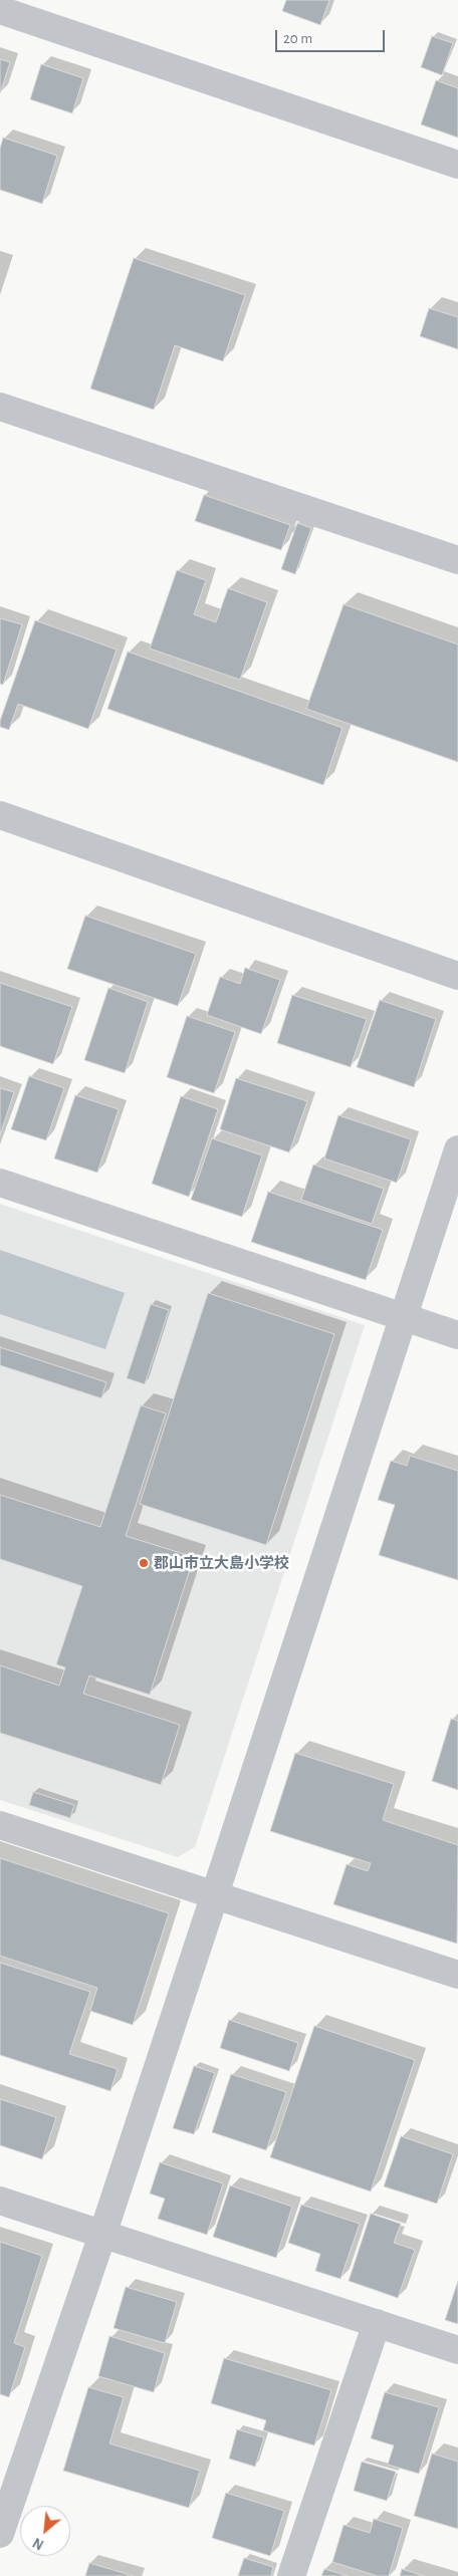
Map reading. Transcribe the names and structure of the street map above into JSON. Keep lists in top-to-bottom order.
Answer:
{
  "places": ["郡山市立大島小学校"],
  "scale_bar": "20 m",
  "north": "bottom left"
}
